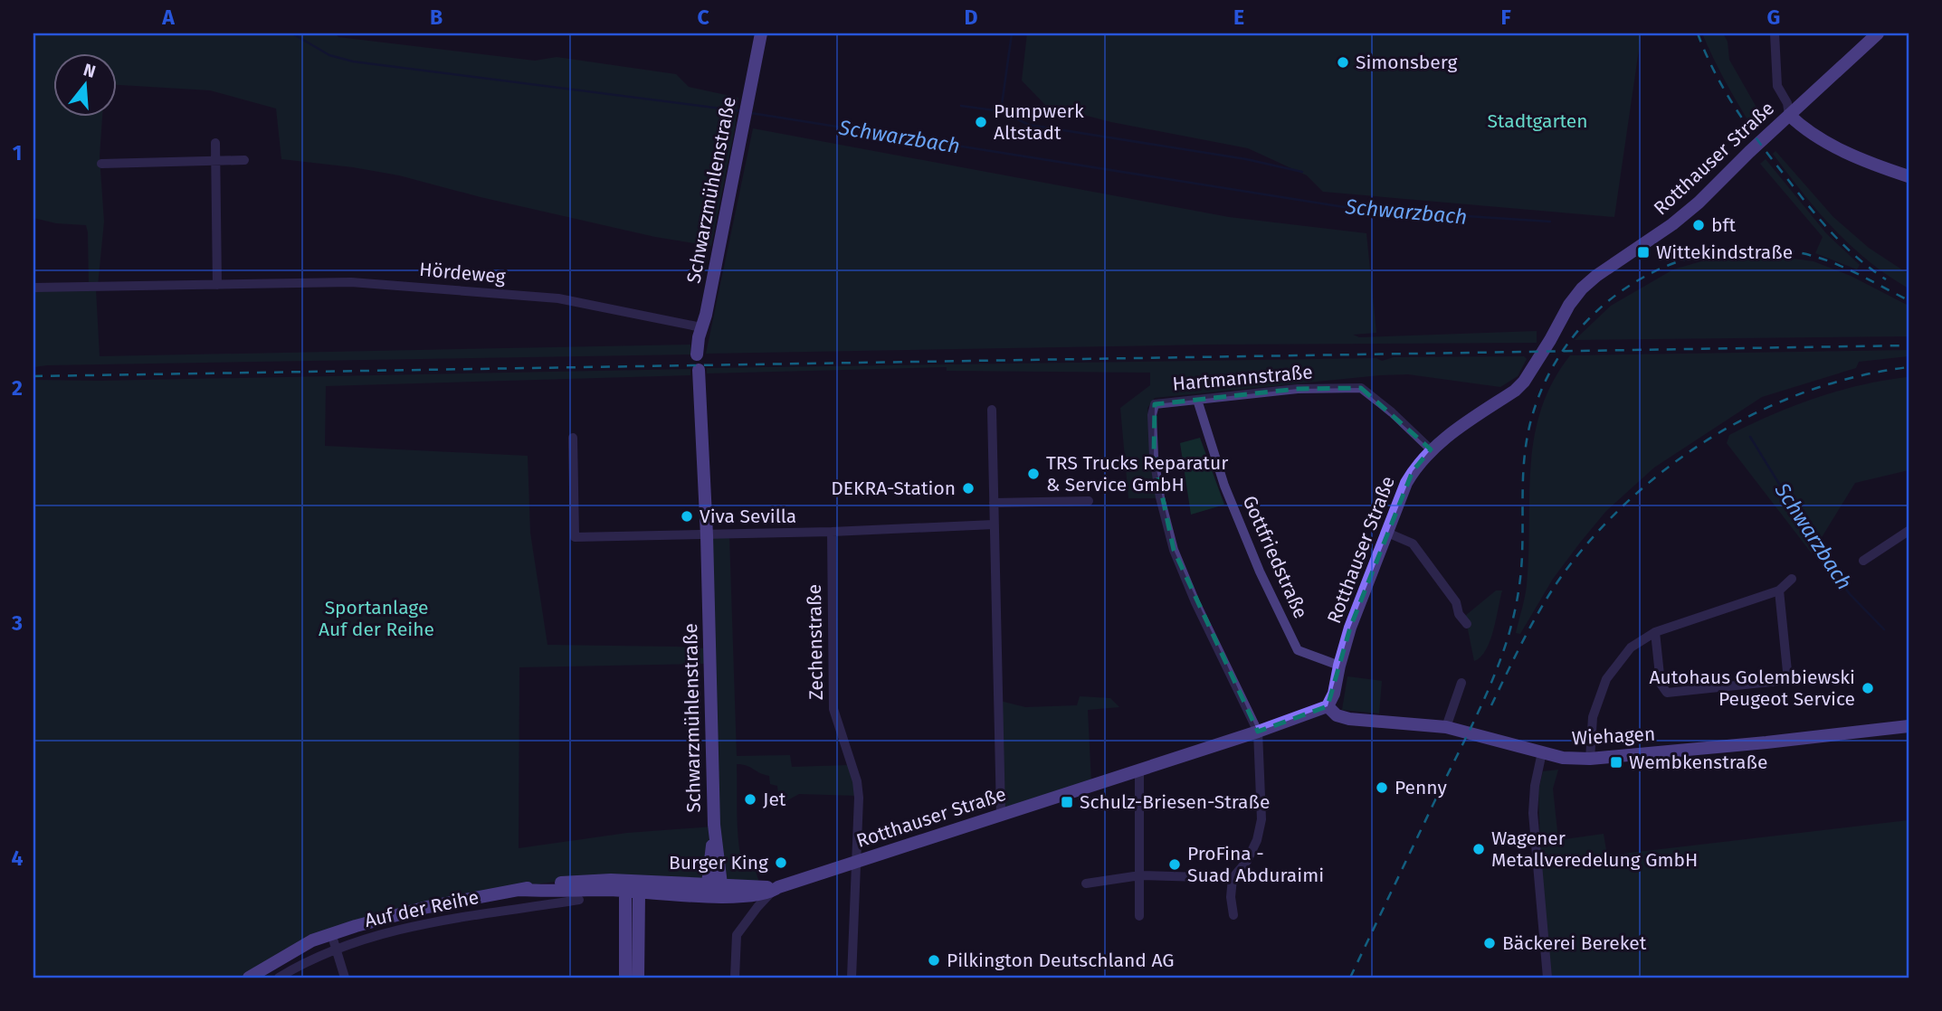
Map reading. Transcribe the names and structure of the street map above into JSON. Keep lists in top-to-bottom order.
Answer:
{
  "streets": {
    "main road": [
      "Rotthauser Straße",
      "Schwarzmühlenstraße",
      "Wiehagen",
      "Auf der Reihe"
    ],
    "street": [
      "Hördeweg",
      "Hartmannstraße",
      "Gottfriedstraße",
      "Zechenstraße"
    ]
  },
  "crossings": [
    ["Rotthauser Straße", "Schwarzmühlenstraße"],
    ["Rotthauser Straße", "Hartmannstraße"],
    ["Rotthauser Straße", "Gottfriedstraße"],
    ["Rotthauser Straße", "Zechenstraße"],
    ["Rotthauser Straße", "Wiehagen"],
    ["Rotthauser Straße", "Auf der Reihe"],
    ["Schwarzmühlenstraße", "Hördeweg"],
    ["Schwarzmühlenstraße", "Auf der Reihe"],
    ["Hartmannstraße", "Gottfriedstraße"]
  ],
  "water": ["Schwarzbach"],
  "parks": ["Stadtgarten", "Sportanlage Auf der Reihe"],
  "places": {
    "other": [
      "Simonsberg",
      "Pumpwerk Altstadt",
      "bft",
      "TRS Trucks Reparatur & Service GmbH",
      "DEKRA-Station",
      "Viva Sevilla",
      "Autohaus Golembiewski Peugeot Service",
      "Penny",
      "Jet",
      "Wagener Metallveredelung GmbH",
      "Burger King",
      "ProFina - Suad Abduraimi",
      "Bäckerei Bereket",
      "Pilkington Deutschland AG"
    ],
    "transit": ["Wittekindstraße", "Wembkenstraße", "Schulz-Briesen-Straße"]
  },
  "north": "top",
  "grid": {
    "columns": [
      "A",
      "B",
      "C",
      "D",
      "E",
      "F",
      "G"
    ],
    "rows": [
      "1",
      "2",
      "3",
      "4"
    ]
  }
}
